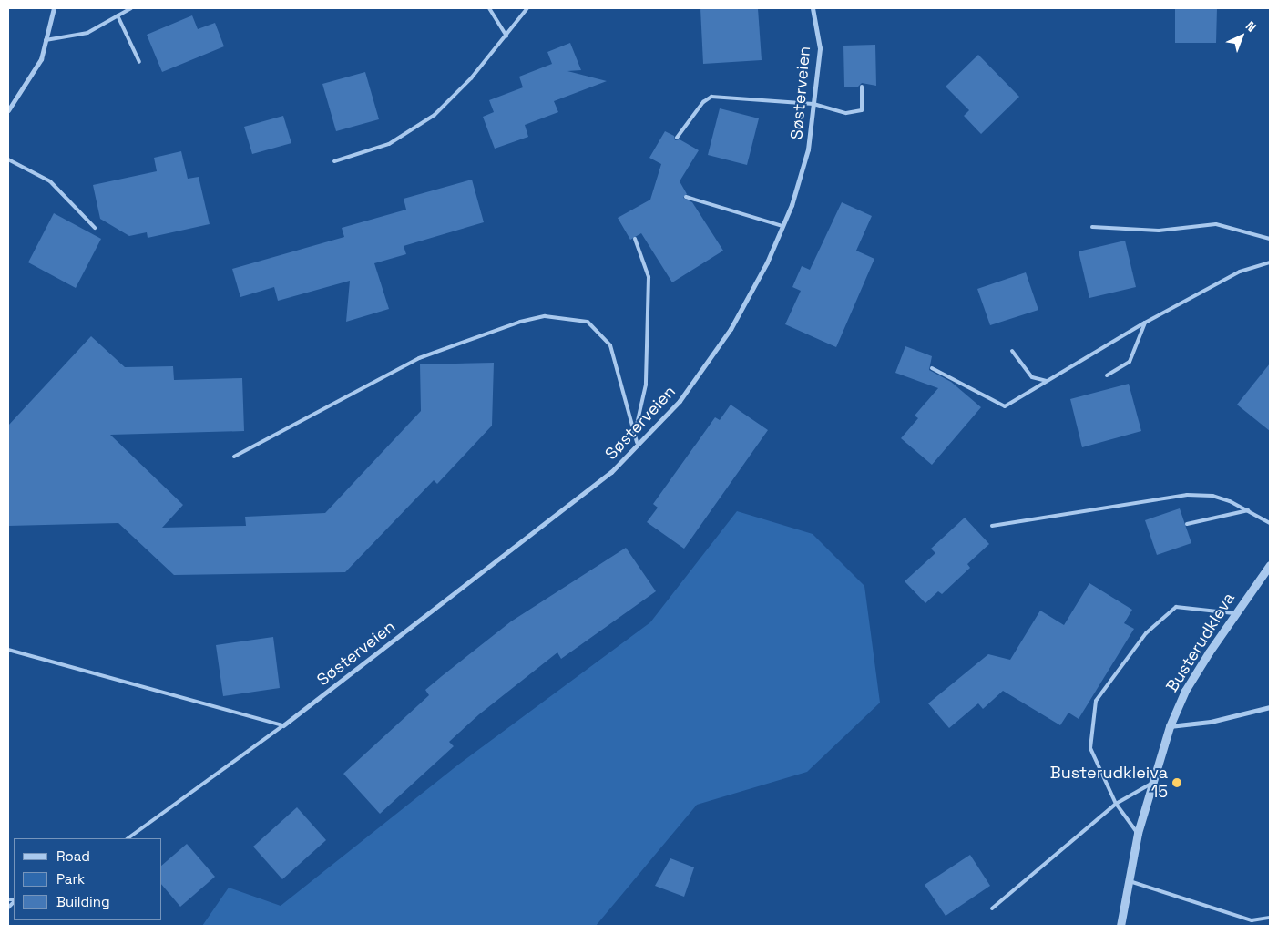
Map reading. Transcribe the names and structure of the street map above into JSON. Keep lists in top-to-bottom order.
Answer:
{
  "streets": {
    "street": ["Søsterveien", "Busterudkleva"]
  },
  "places": ["Busterudkleiva 15"],
  "legend": ["Road", "Park", "Building"],
  "north": "top right"
}
